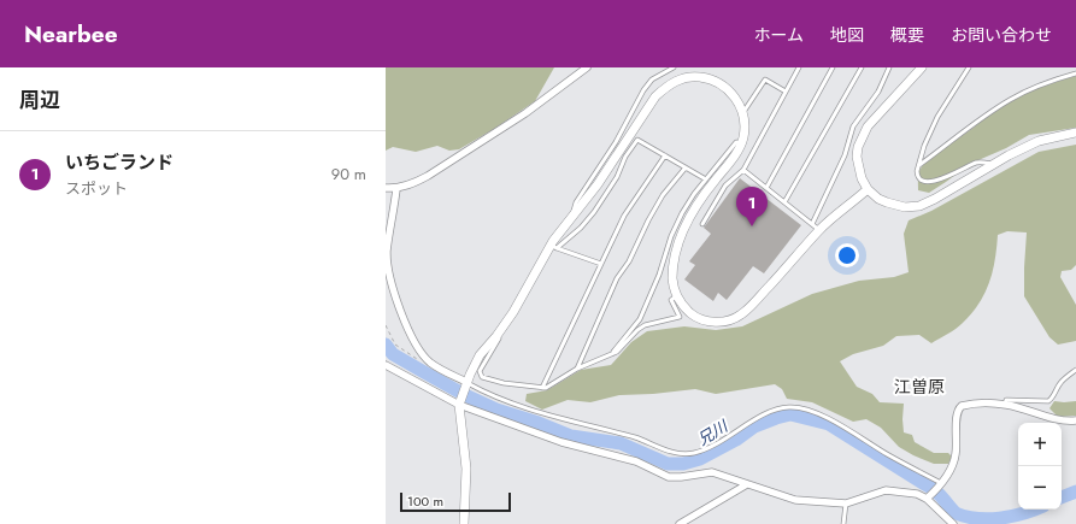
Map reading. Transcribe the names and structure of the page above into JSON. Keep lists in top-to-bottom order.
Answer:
{
  "districts": ["江曽原"],
  "water": ["兄川"],
  "scale_bar": "100 m",
  "page": {
    "header": "Nearbee",
    "nav": [
      "ホーム",
      "地図",
      "概要",
      "お問い合わせ"
    ],
    "heading": "周辺",
    "list": [
      {
        "mark": "1",
        "name": "いちごランド",
        "note": "スポット",
        "value": "90 m"
      }
    ],
    "pins": "1",
    "map_buttons": ["+", "−"],
    "scale": "100 m"
  }
}
